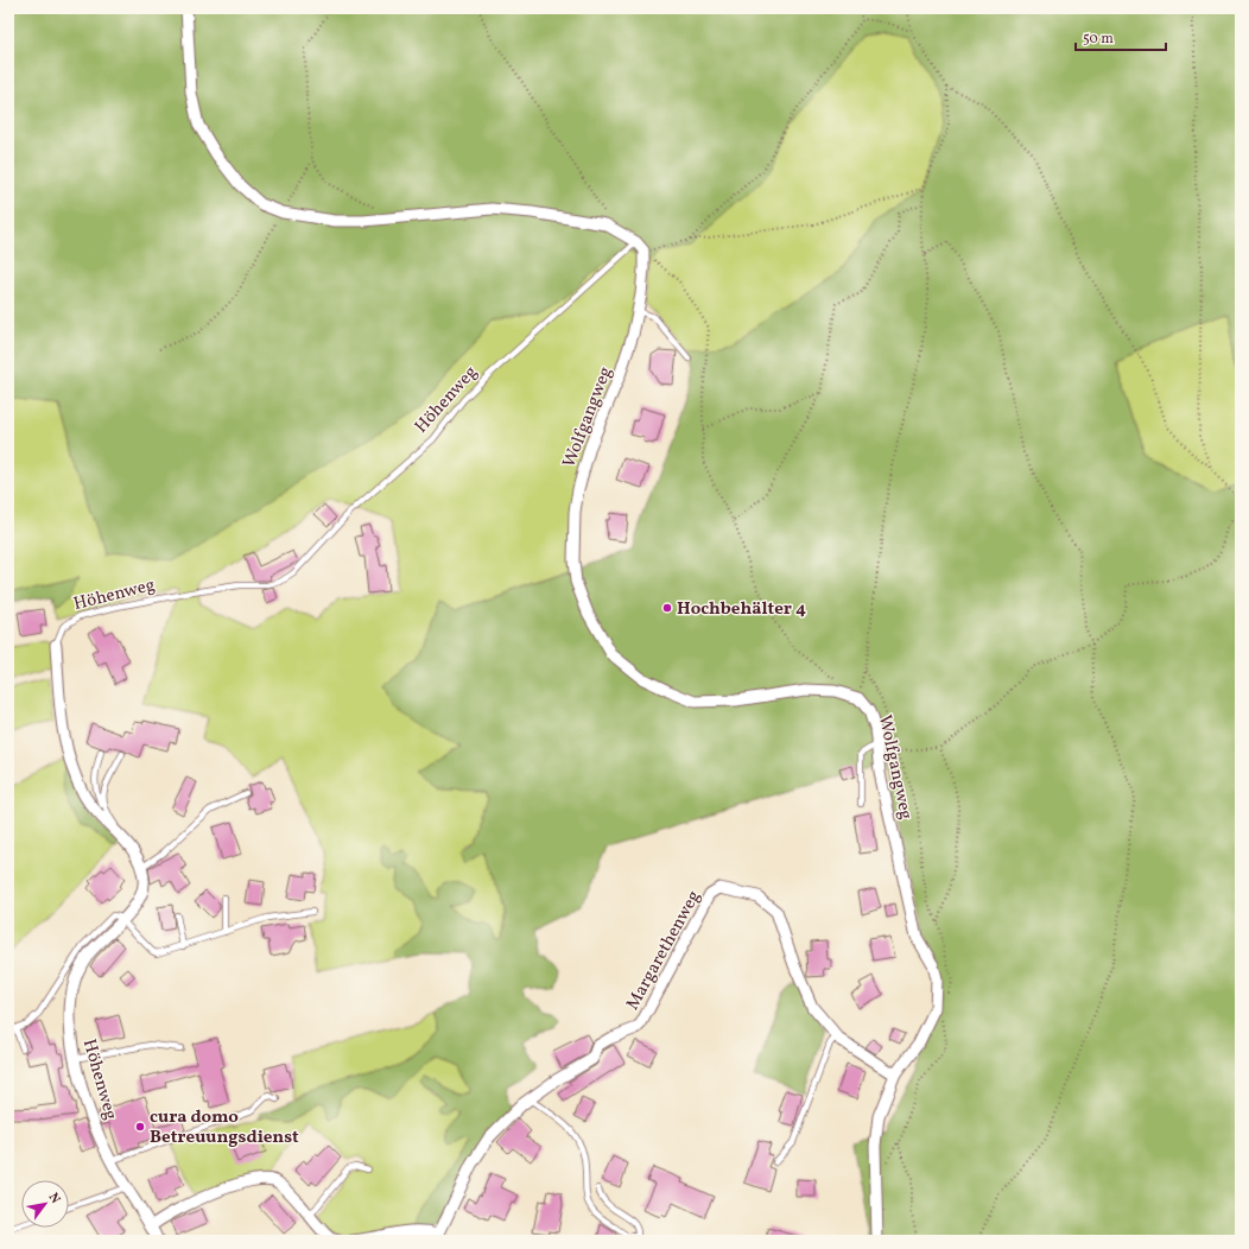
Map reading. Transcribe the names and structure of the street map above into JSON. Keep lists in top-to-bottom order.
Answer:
{
  "streets": {
    "street": ["Höhenweg", "Wolfgangweg", "Margarethenweg"]
  },
  "crossings": [
    ["Wolfgangweg", "Margarethenweg"]
  ],
  "places": ["Hochbehälter 4", "cura domo Betreuungsdienst"],
  "scale_bar": "50 m",
  "north": "top right"
}
